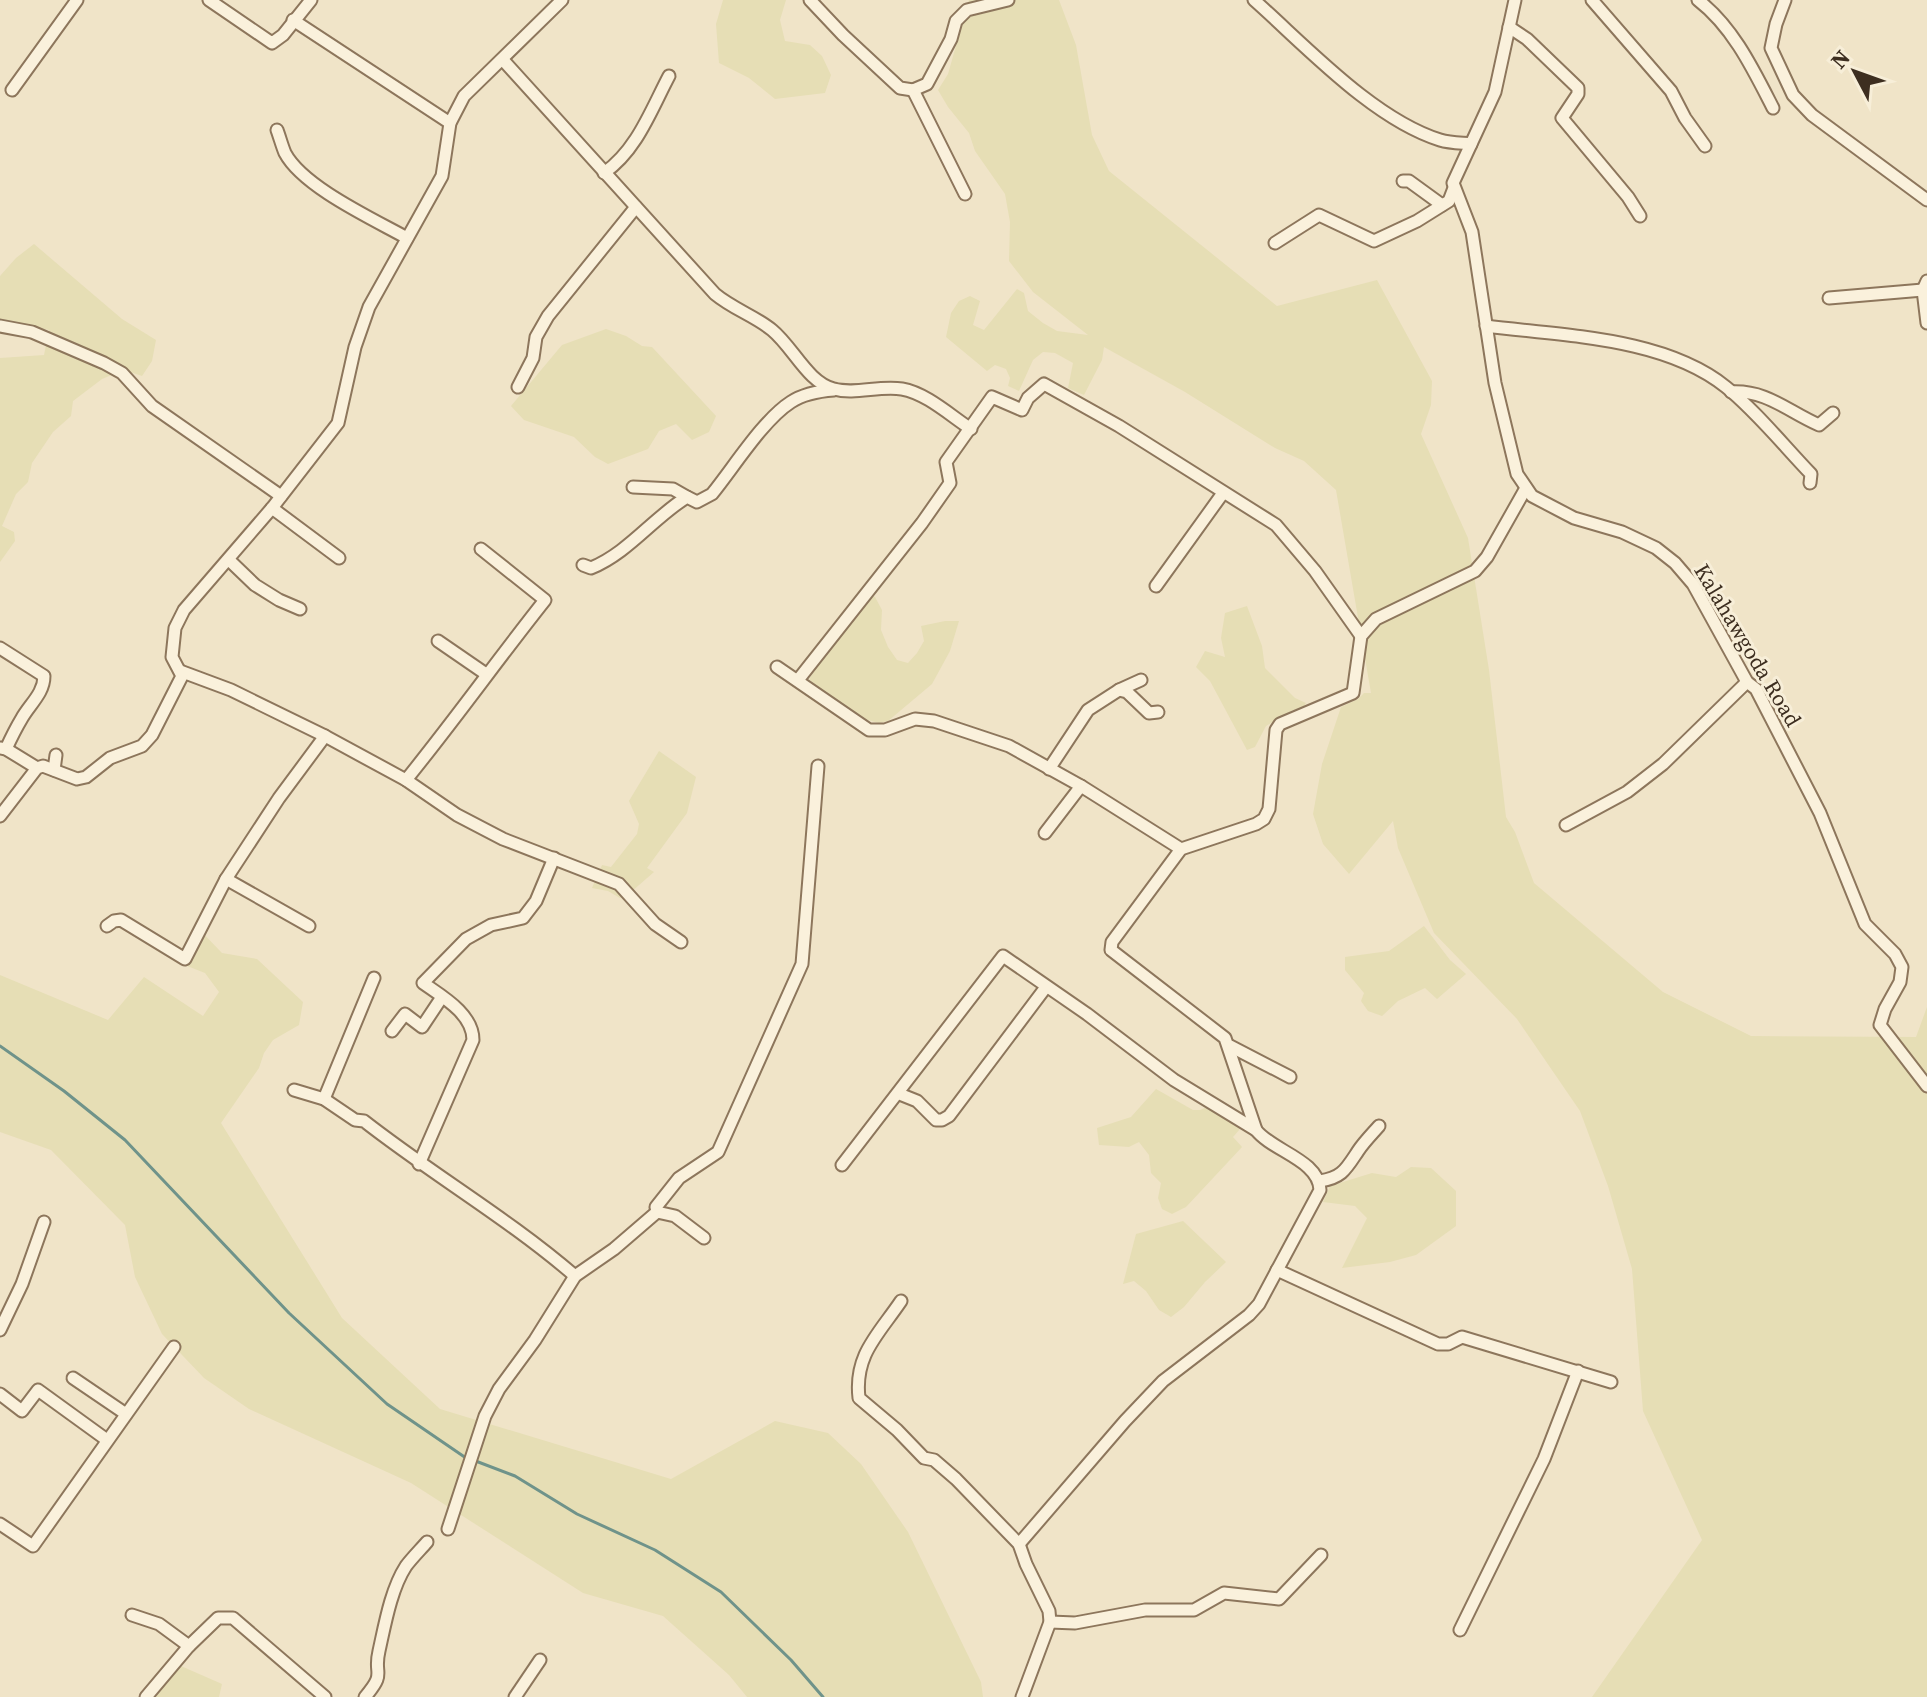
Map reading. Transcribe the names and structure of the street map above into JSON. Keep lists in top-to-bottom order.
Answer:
{
  "streets": {
    "street": ["Kalahawgoda Road"]
  },
  "north": "top left"
}
